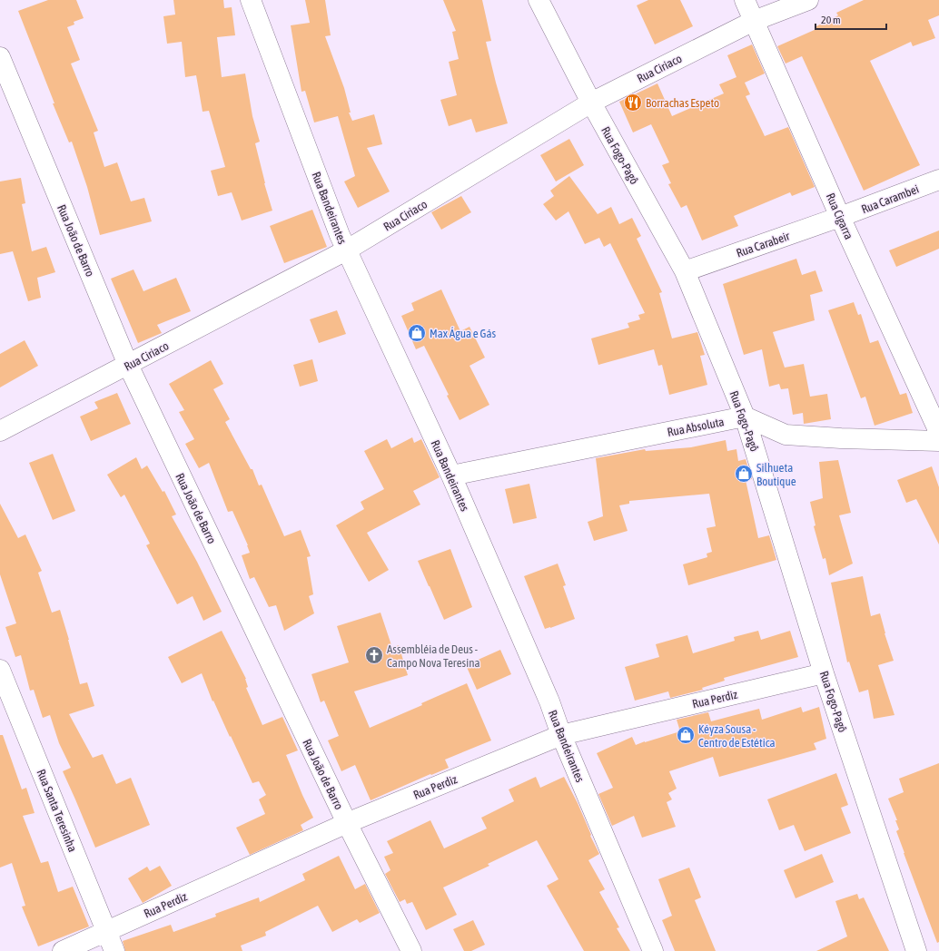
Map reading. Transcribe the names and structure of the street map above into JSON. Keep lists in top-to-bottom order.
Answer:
{
  "streets": {
    "street": [
      "Rua Ciriaco",
      "Rua Fogo-Pagô",
      "Rua Carambei",
      "Rua Bandeirantes",
      "Rua Cigarra",
      "Rua João de Barro",
      "Rua Carabeir",
      "Rua Absoluta",
      "Rua Perdiz",
      "Rua Santa Teresinha"
    ]
  },
  "crossings": [
    ["Rua Ciriaco", "Rua Fogo-Pagô"],
    ["Rua Ciriaco", "Rua Bandeirantes"],
    ["Rua Ciriaco", "Rua Cigarra"],
    ["Rua Ciriaco", "Rua João de Barro"],
    ["Rua Fogo-Pagô", "Rua Carabeir"],
    ["Rua Fogo-Pagô", "Rua Absoluta"],
    ["Rua Fogo-Pagô", "Rua Perdiz"],
    ["Rua Carambei", "Rua Cigarra"],
    ["Rua Carambei", "Rua Carabeir"],
    ["Rua Bandeirantes", "Rua Absoluta"],
    ["Rua Bandeirantes", "Rua Perdiz"],
    ["Rua Cigarra", "Rua Carabeir"],
    ["Rua João de Barro", "Rua Perdiz"],
    ["Rua Perdiz", "Rua Santa Teresinha"]
  ],
  "places": {
    "restaurant": ["Borrachas Espeto"],
    "shop": ["Max Água e Gás", "Silhueta Boutique", "Kéyza Sousa - Centro de Estética"],
    "church": ["Assembléia de Deus - Campo Nova Teresina"]
  },
  "scale_bar": "20 m"
}
